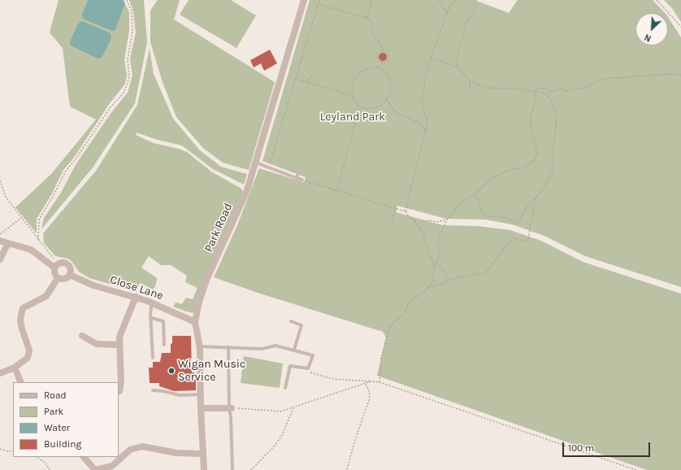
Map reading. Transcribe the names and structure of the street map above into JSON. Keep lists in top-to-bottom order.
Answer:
{
  "streets": {
    "street": ["Park Road", "Close Lane"]
  },
  "crossings": [
    ["Park Road", "Close Lane"]
  ],
  "parks": ["Leyland Park"],
  "places": ["Wigan Music Service"],
  "legend": [
    "Road",
    "Park",
    "Water",
    "Building"
  ],
  "scale_bar": "100 m",
  "north": "bottom left"
}
